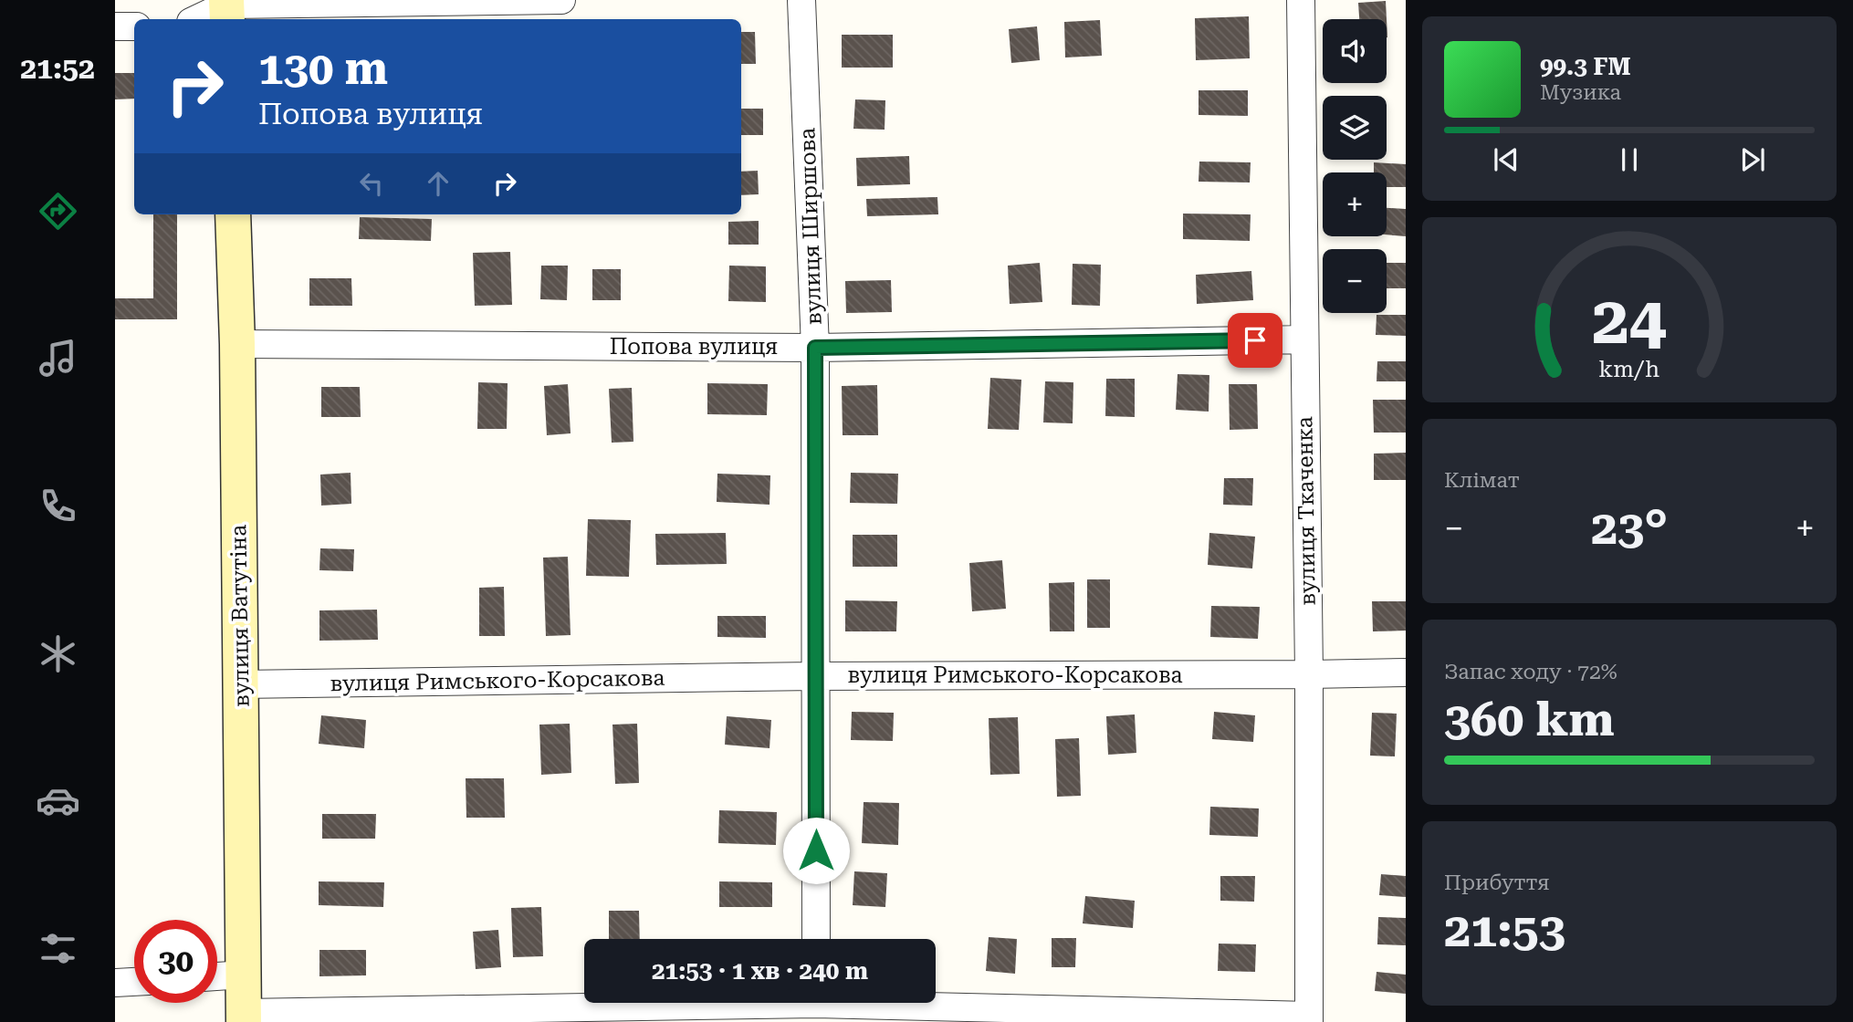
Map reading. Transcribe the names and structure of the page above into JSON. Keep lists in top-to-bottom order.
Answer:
{
  "streets": {
    "street": [
      "вулиця Ширшова",
      "Попова вулиця",
      "вулиця Ткаченка",
      "вулиця Ватутіна",
      "вулиця Римського-Корсакова"
    ]
  },
  "crossings": [
    ["вулиця Ширшова", "Попова вулиця"],
    ["вулиця Ширшова", "вулиця Римського-Корсакова"],
    ["Попова вулиця", "вулиця Ткаченка"],
    ["Попова вулиця", "вулиця Ватутіна"],
    ["вулиця Ткаченка", "вулиця Римського-Корсакова"],
    ["вулиця Ватутіна", "вулиця Римського-Корсакова"]
  ],
  "page": {
    "tabs": "21:52",
    "map_buttons": ["+", "−"],
    "turn": ["130 m", "Попова вулиця"],
    "song": ["99.3 FM", "Музика"],
    "tile": [
      "Клімат",
      ["Запас ходу · 72%", "360 km"],
      ["Прибуття", "21:53"]
    ],
    "heat": ["−", "23°", "+"],
    "limit": "30",
    "trip": "21:53 · 1 хв · 240 m",
    "gauge": ["24", "km/h"]
  }
}
